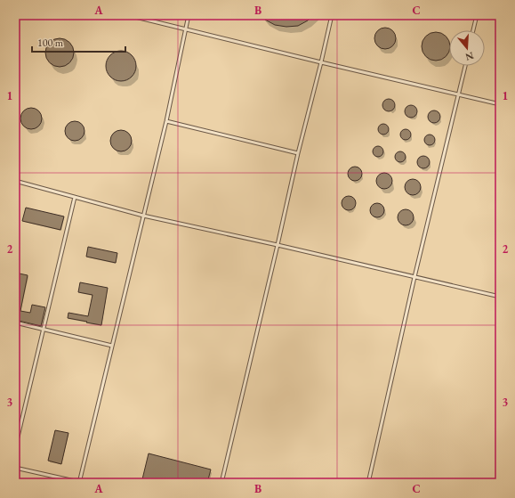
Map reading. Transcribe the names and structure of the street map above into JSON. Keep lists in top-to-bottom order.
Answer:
{
  "scale_bar": "100 m",
  "north": "bottom",
  "grid": {
    "columns": ["A", "B", "C"],
    "rows": ["1", "2", "3"]
  }
}
